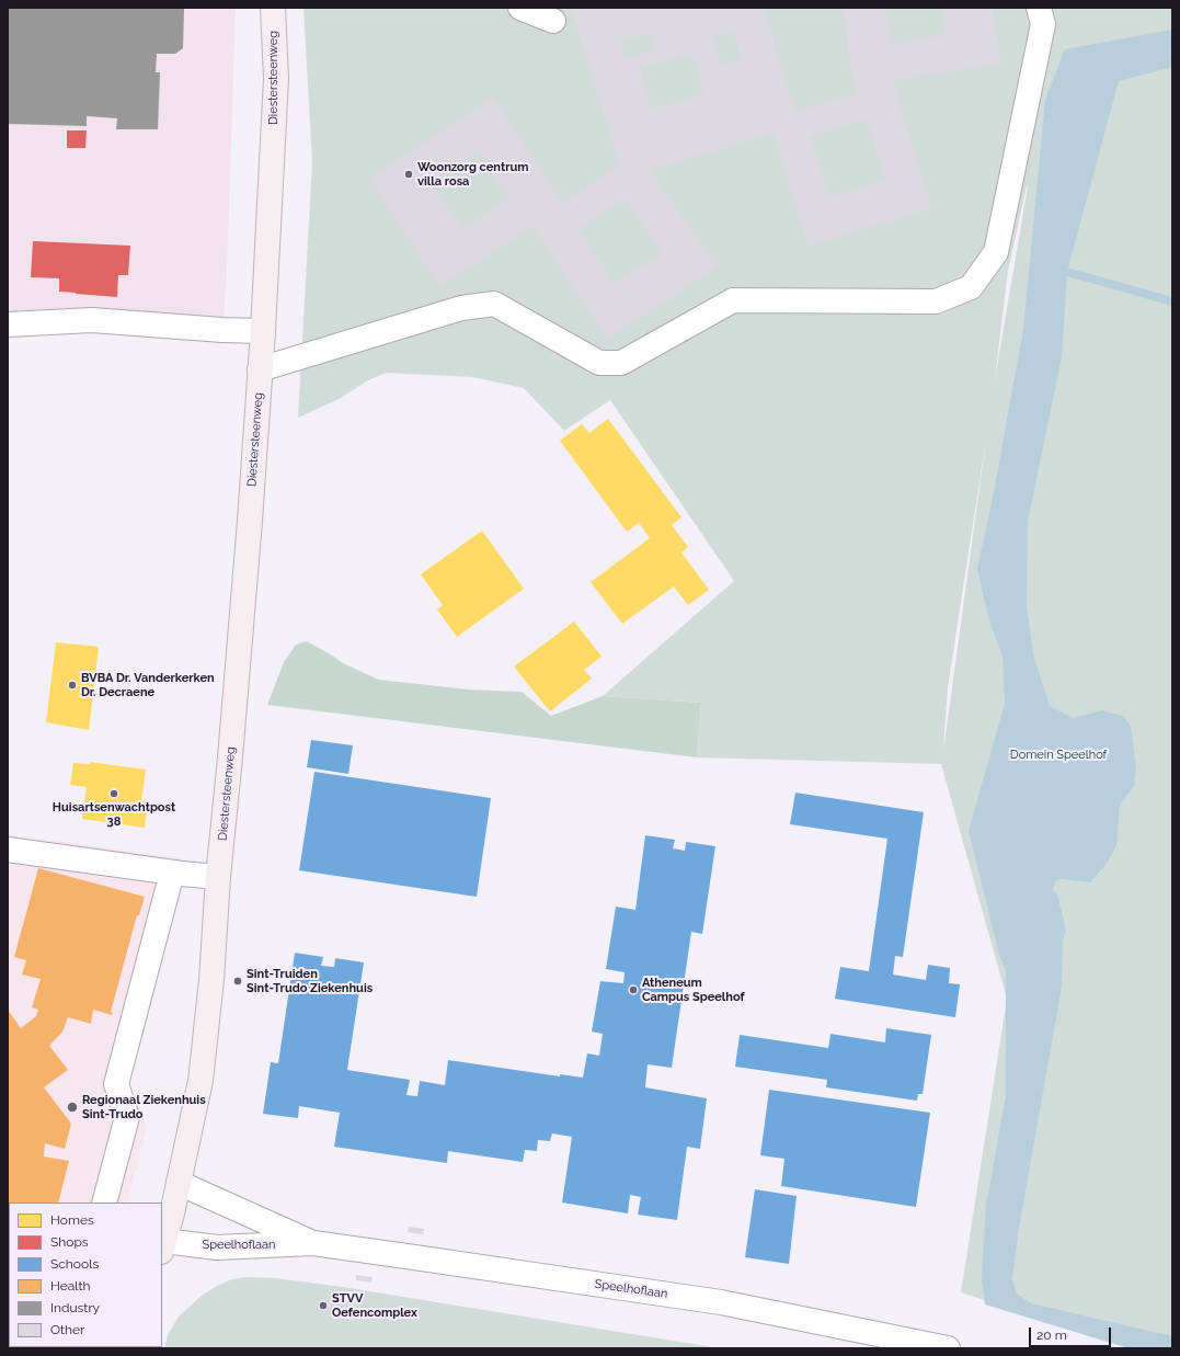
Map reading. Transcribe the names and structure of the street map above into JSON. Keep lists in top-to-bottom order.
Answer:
{
  "streets": {
    "main road": ["Diestersteenweg"],
    "street": ["Speelhoflaan"]
  },
  "crossings": [
    ["Diestersteenweg", "Speelhoflaan"]
  ],
  "parks": ["Domein Speelhof"],
  "places": [
    "Woonzorg centrum villa rosa",
    "BVBA Dr. Vanderkerken Dr. Decraene",
    "Huisartsenwachtpost 38",
    "Sint-Truiden Sint-Trudo Ziekenhuis",
    "Atheneum Campus Speelhof",
    "Regionaal Ziekenhuis Sint-Trudo",
    "STVV Oefencomplex"
  ],
  "legend": [
    "Homes",
    "Shops",
    "Schools",
    "Health",
    "Industry",
    "Other"
  ],
  "scale_bar": "20 m"
}
